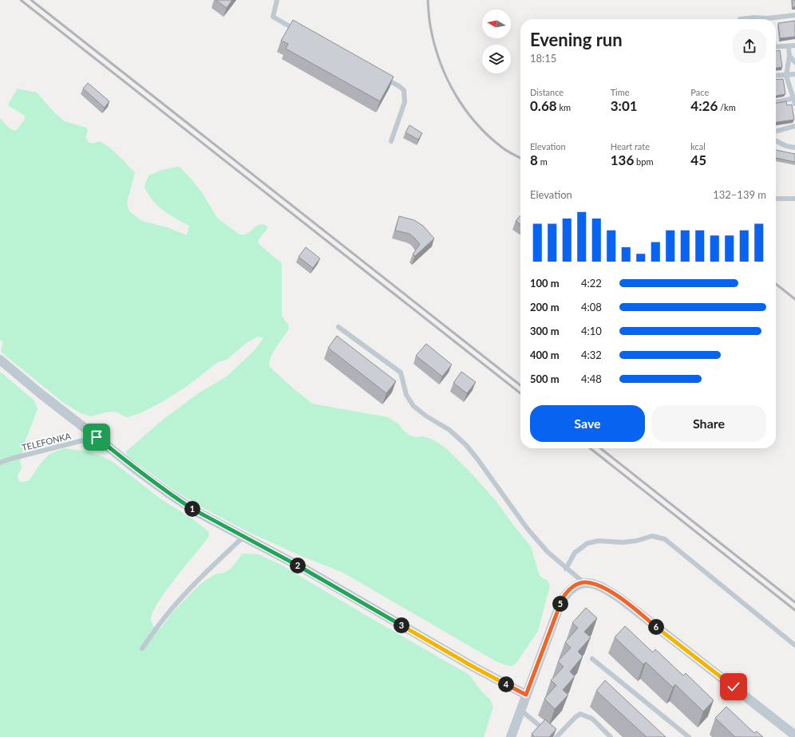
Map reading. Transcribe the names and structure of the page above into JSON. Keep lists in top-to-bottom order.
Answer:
{
  "streets": {
    "lane": ["TELEFONKA"]
  },
  "north": "left",
  "page": {
    "heading": ["Evening run", "18:15"],
    "stats": [
      ["Distance", "0.68 km"],
      ["Time", "3:01"],
      ["Pace", "4:26 /km"],
      ["Elevation", "8 m"],
      ["Heart rate", "136 bpm"],
      ["kcal", "45"]
    ],
    "chart": ["Elevation", "132–139 m"],
    "list": [
      {
        "name": "100 m",
        "note": "4:22"
      },
      {
        "name": "200 m",
        "note": "4:08"
      },
      {
        "name": "300 m",
        "note": "4:10"
      },
      {
        "name": "400 m",
        "note": "4:32"
      },
      {
        "name": "500 m",
        "note": "4:48"
      }
    ],
    "buttons": ["Save", "Share"],
    "pins": [
      "1",
      "2",
      "5",
      "3",
      "6",
      "4"
    ]
  }
}
